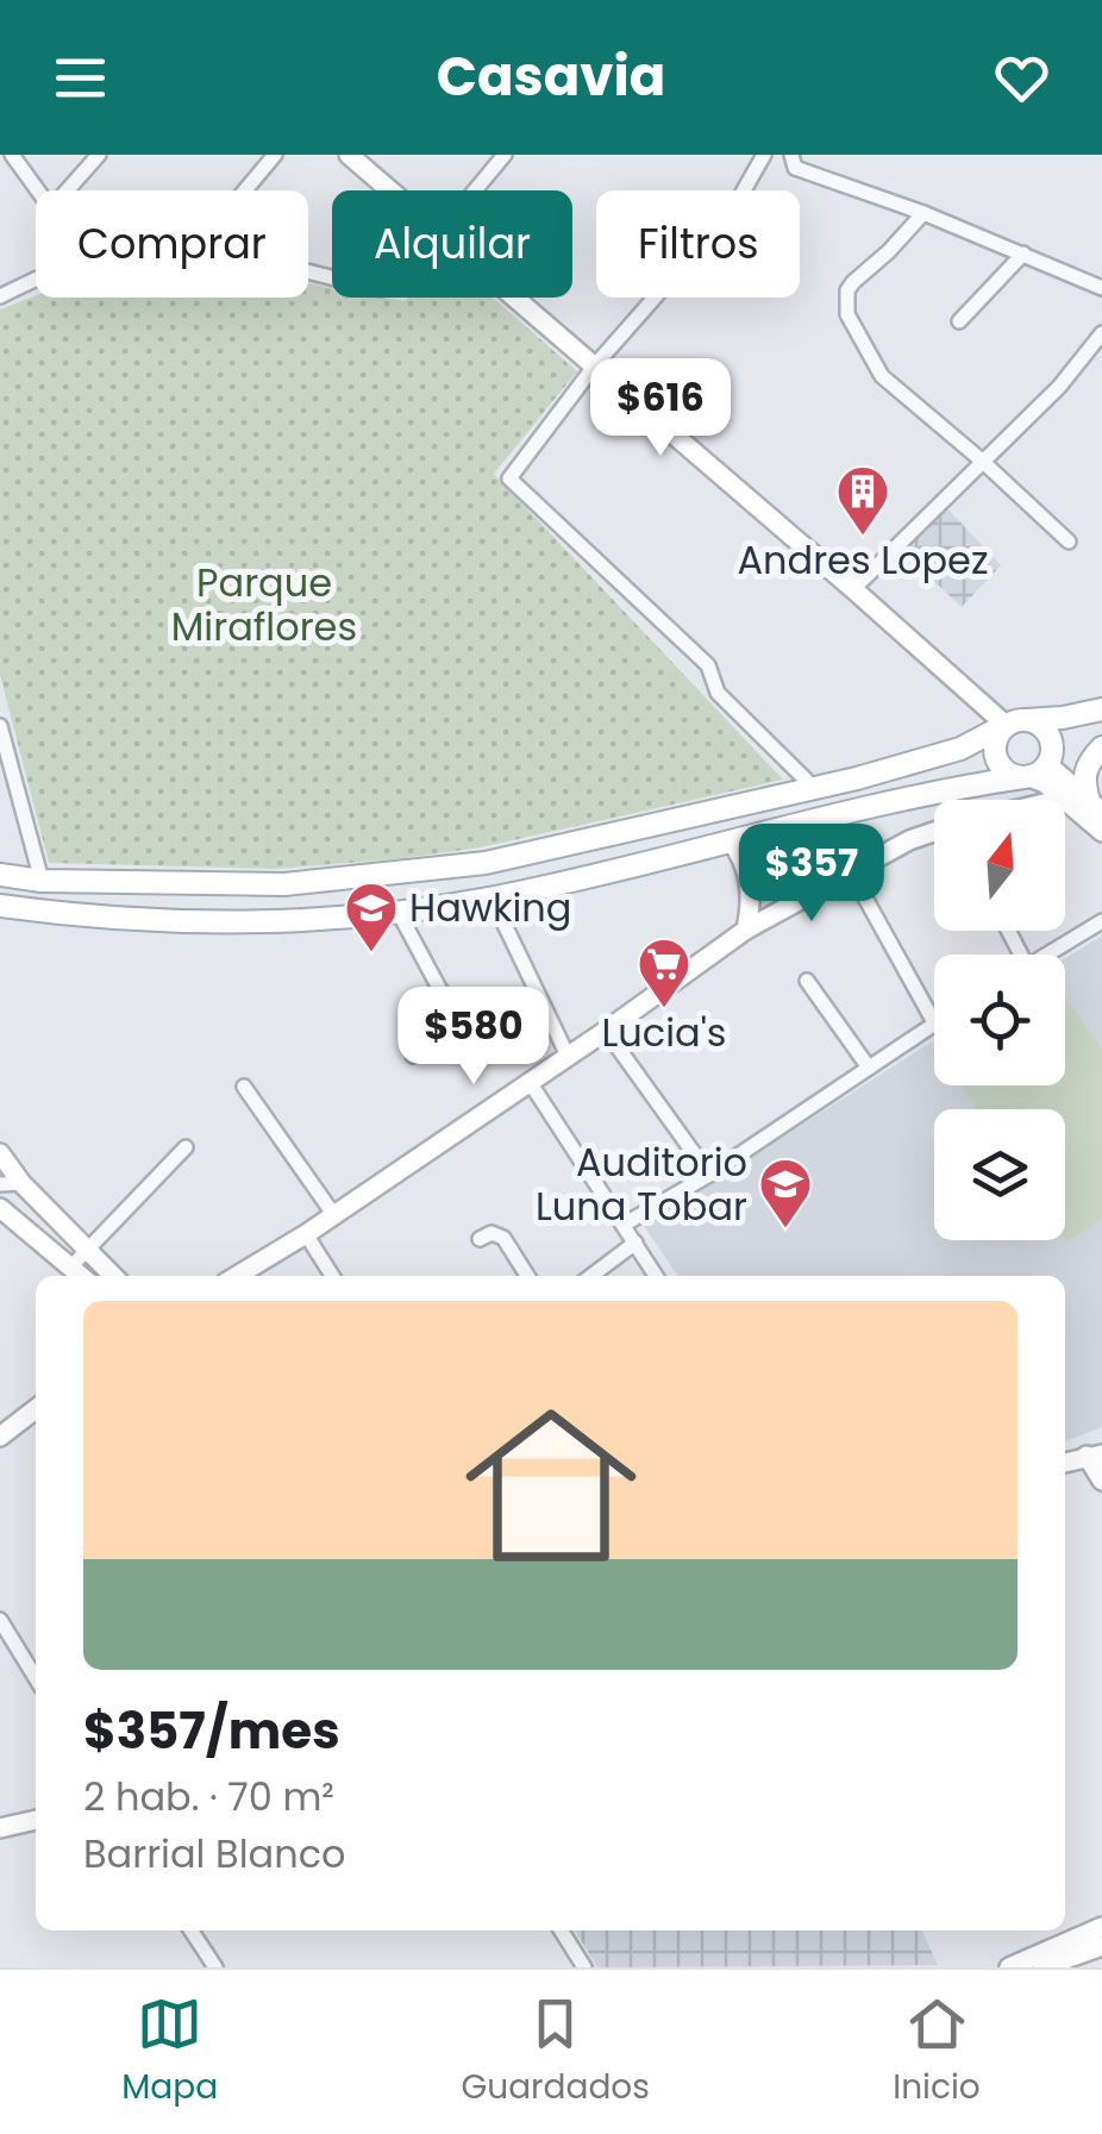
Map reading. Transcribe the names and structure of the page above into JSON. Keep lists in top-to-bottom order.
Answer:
{
  "parks": ["Parque Miraflores"],
  "places": {
    "building": ["Andres Lopez"],
    "school or university": ["Hawking", "Auditorio Luna Tobar"],
    "supermarket": ["Lucia's"]
  },
  "north": "top",
  "page": {
    "header": "Casavia",
    "chip": ["Comprar", "Alquilar", "Filtros"],
    "price": ["$616", "$357", "$580"],
    "list": [
      {
        "name": "$357/mes",
        "note": "2 hab. · 70 m² · Barrial Blanco"
      }
    ],
    "tabs": ["Mapa", "Guardados", "Inicio"]
  }
}
